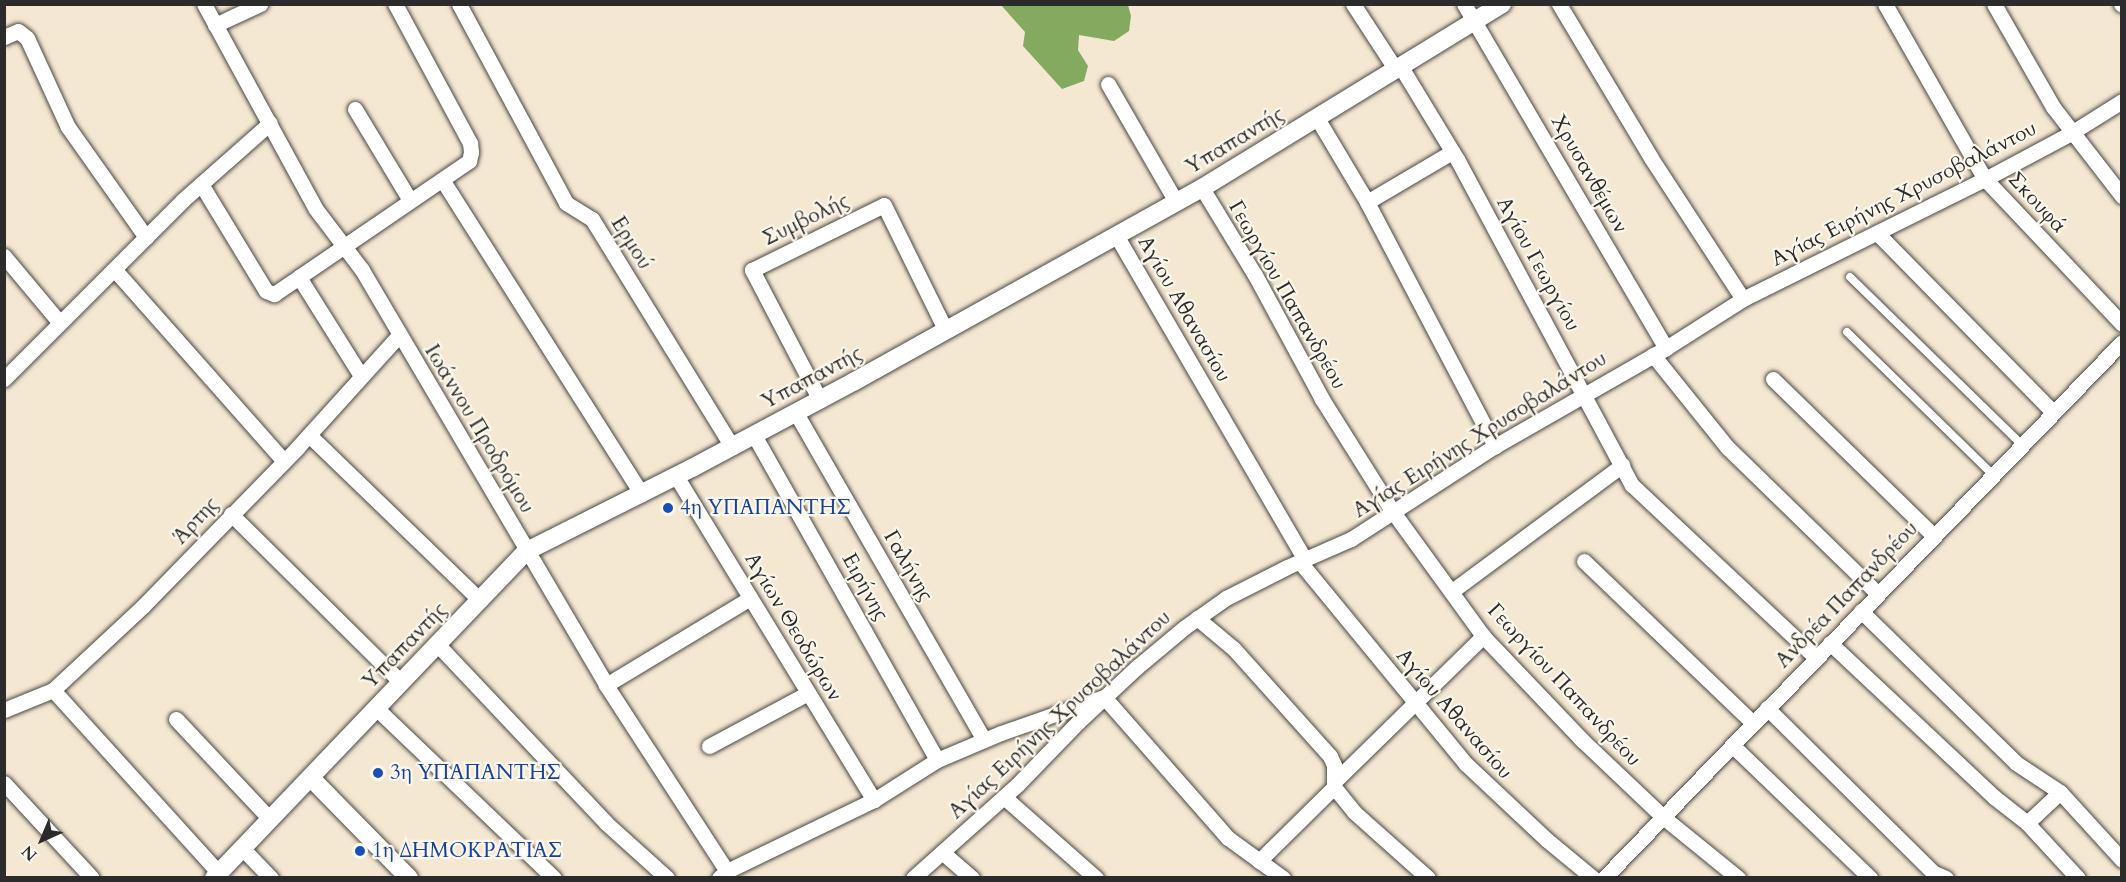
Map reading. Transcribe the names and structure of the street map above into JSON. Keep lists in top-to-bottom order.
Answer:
{
  "streets": {
    "street": [
      "Υπαπαντής",
      "Χρυσανθέμων",
      "Αγίας Ειρήνης Χρυσοβαλάντου",
      "Σκουφά",
      "Συμβολής",
      "Ερμού",
      "Αγίου Γεωργίου",
      "Γεωργίου Παπανδρέου",
      "Αγίου Αθανασίου",
      "Ιωάννου Προδρόμου",
      "Άρτης",
      "Γαλήνης",
      "Ειρήνης",
      "Ανδρέα Παπανδρέου",
      "Αγίων Θεοδώρων"
    ]
  },
  "crossings": [
    ["Υπαπαντής", "Χρυσανθέμων"],
    ["Υπαπαντής", "Συμβολής"],
    ["Υπαπαντής", "Ερμού"],
    ["Υπαπαντής", "Αγίου Γεωργίου"],
    ["Υπαπαντής", "Γεωργίου Παπανδρέου"],
    ["Υπαπαντής", "Αγίου Αθανασίου"],
    ["Υπαπαντής", "Ιωάννου Προδρόμου"],
    ["Υπαπαντής", "Γαλήνης"],
    ["Υπαπαντής", "Ειρήνης"],
    ["Υπαπαντής", "Αγίων Θεοδώρων"],
    ["Χρυσανθέμων", "Αγίας Ειρήνης Χρυσοβαλάντου"],
    ["Χρυσανθέμων", "Ανδρέα Παπανδρέου"],
    ["Αγίας Ειρήνης Χρυσοβαλάντου", "Σκουφά"],
    ["Αγίας Ειρήνης Χρυσοβαλάντου", "Αγίου Γεωργίου"],
    ["Αγίας Ειρήνης Χρυσοβαλάντου", "Γεωργίου Παπανδρέου"],
    ["Αγίας Ειρήνης Χρυσοβαλάντου", "Αγίου Αθανασίου"],
    ["Αγίου Γεωργίου", "Ανδρέα Παπανδρέου"],
    ["Γεωργίου Παπανδρέου", "Ανδρέα Παπανδρέου"],
    ["Ιωάννου Προδρόμου", "Άρτης"]
  ],
  "places": ["4η ΥΠΑΠΑΝΤΗΣ", "3η ΥΠΑΠΑΝΤΗΣ", "1η ΔΗΜΟΚΡΑΤΙΑΣ"],
  "north": "bottom left"
}
